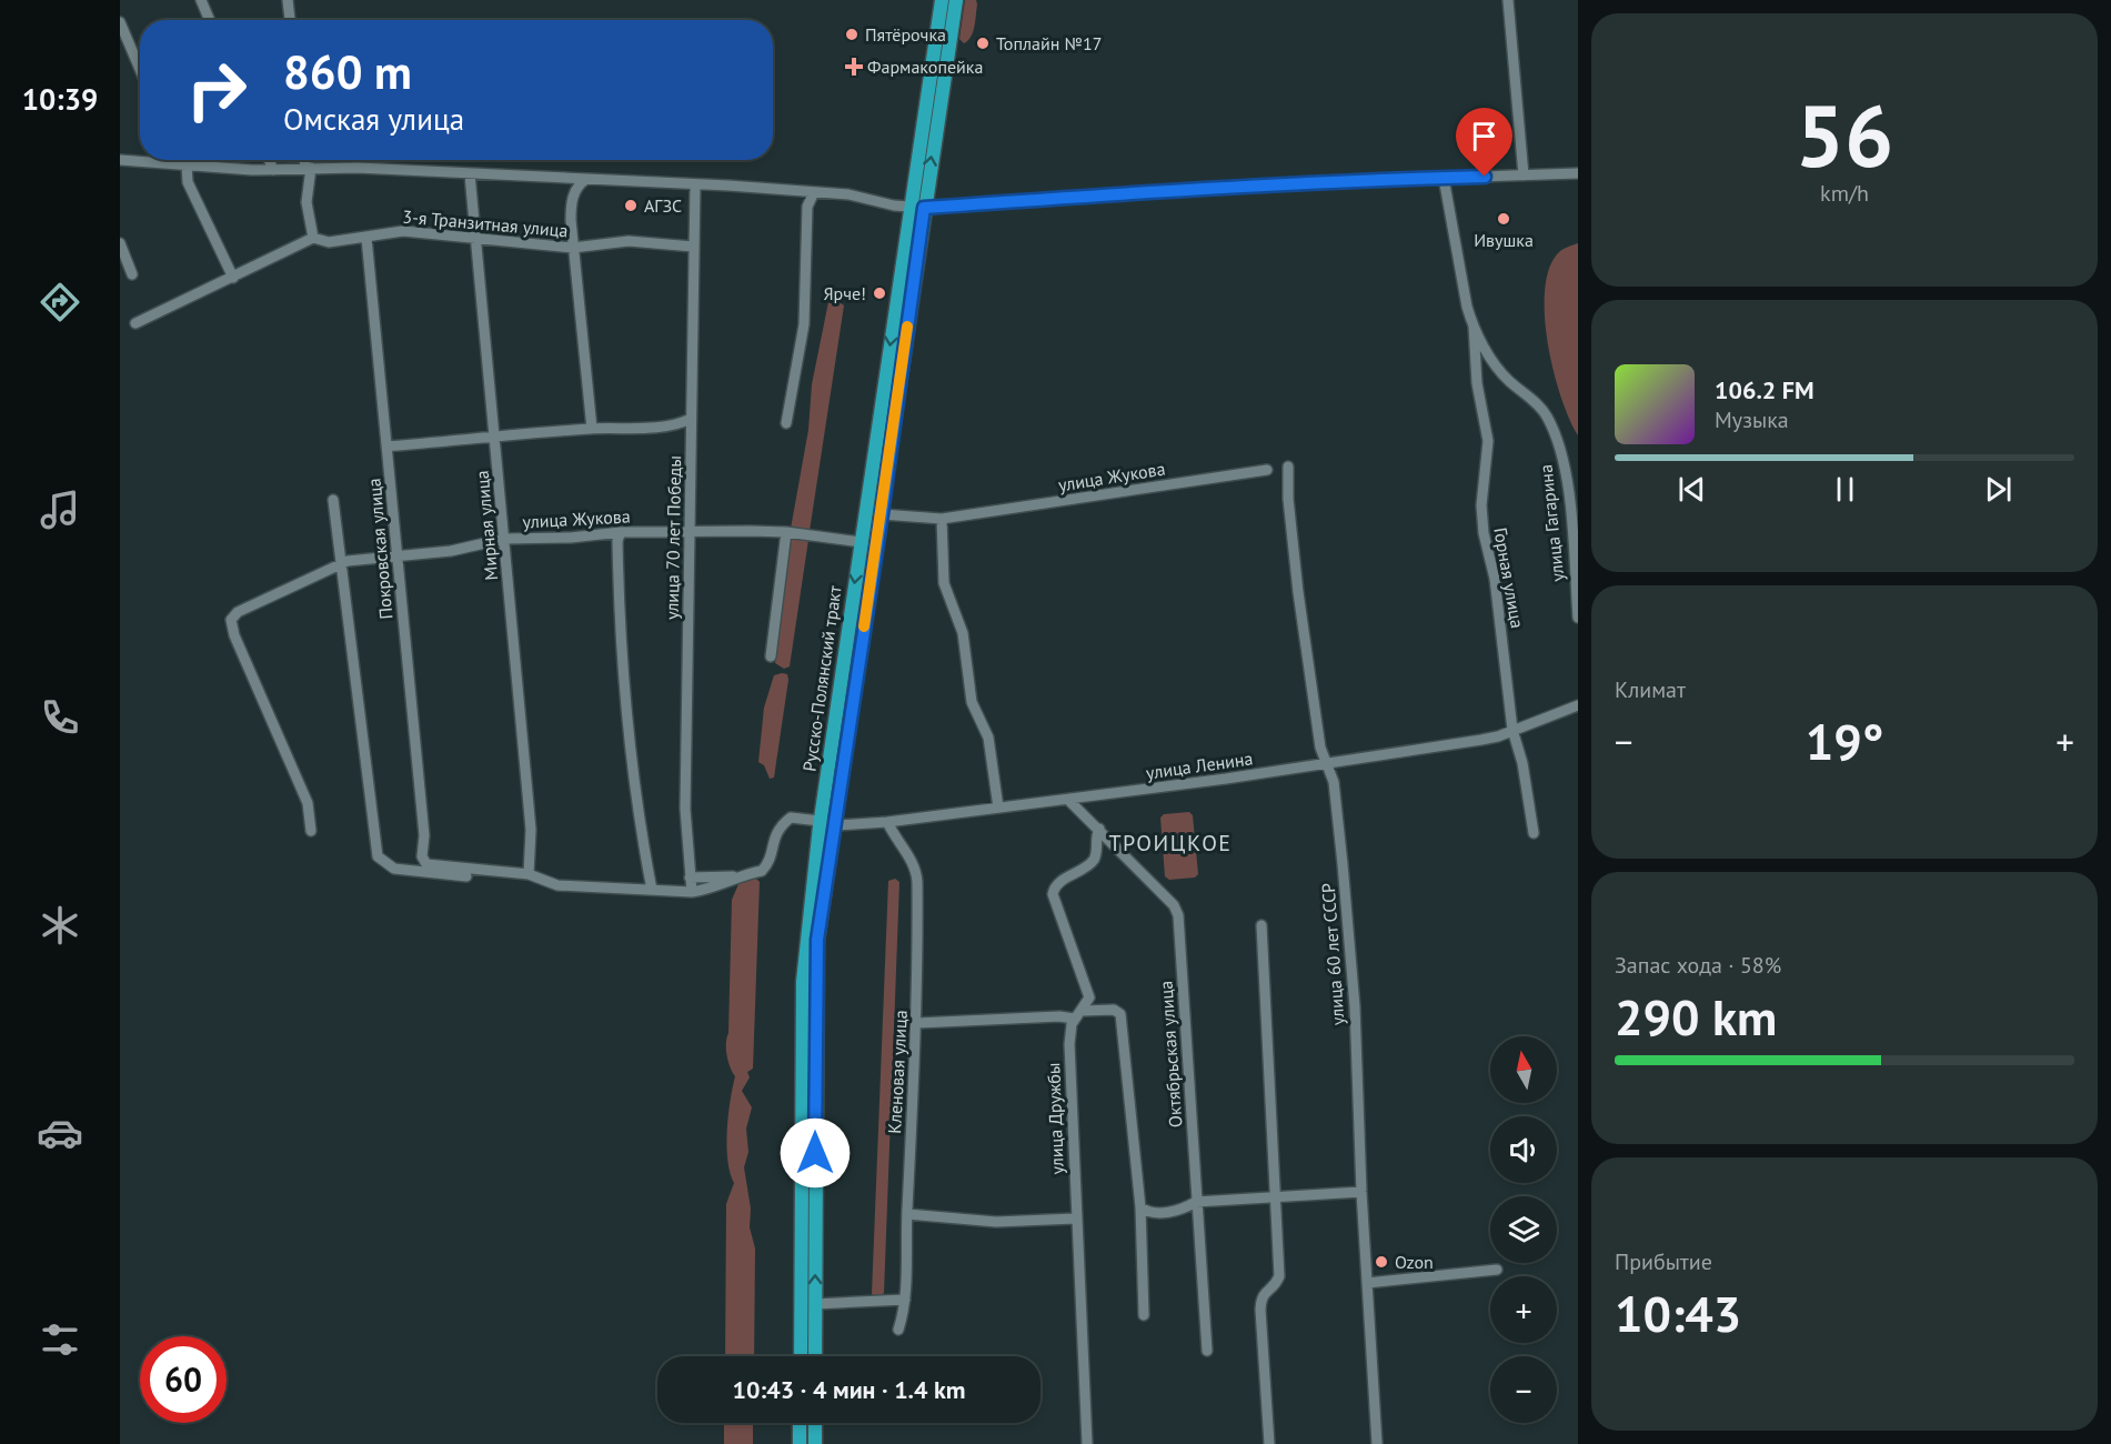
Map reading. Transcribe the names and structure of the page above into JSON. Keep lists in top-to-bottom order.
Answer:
{
  "streets": {
    "main road": ["Русско-Полянский тракт"],
    "street": [
      "3-я Транзитная улица",
      "улица Жукова",
      "улица Гагарина",
      "Мирная улица",
      "улица 70 лет Победы",
      "Покровская улица",
      "Горная улица",
      "улица Ленина",
      "улица 60 лет СССР",
      "Октябрьская улица",
      "Кленовая улица",
      "улица Дружбы"
    ]
  },
  "crossings": [
    ["3-я Транзитная улица", "Мирная улица"],
    ["3-я Транзитная улица", "улица 70 лет Победы"],
    ["3-я Транзитная улица", "Покровская улица"],
    ["улица Жукова", "Мирная улица"],
    ["улица Жукова", "улица 70 лет Победы"],
    ["улица Жукова", "Покровская улица"],
    ["улица Жукова", "Русско-Полянский тракт"],
    ["улица Гагарина", "Горная улица"],
    ["Горная улица", "улица Ленина"],
    ["Русско-Полянский тракт", "улица Ленина"],
    ["улица Ленина", "улица 60 лет СССР"],
    ["улица Ленина", "Октябрьская улица"],
    ["улица Ленина", "Кленовая улица"]
  ],
  "districts": ["ТРОИЦКОЕ"],
  "places": {
    "other": [
      "Пятёрочка",
      "Топлайн №17",
      "АГЗС",
      "Ивушка",
      "Ярче!",
      "Ozon"
    ],
    "health": ["Фармакопейка"]
  },
  "north": "top",
  "page": {
    "tabs": "10:39",
    "tile": [
      ["56", "km/h"],
      "Климат",
      ["Запас хода · 58%", "290 km"],
      ["Прибытие", "10:43"]
    ],
    "turn": ["860 m", "Омская улица"],
    "song": ["106.2 FM", "Музыка"],
    "heat": ["−", "19°", "+"],
    "map_buttons": ["+", "−"],
    "limit": "60",
    "trip": "10:43 · 4 мин · 1.4 km"
  }
}
